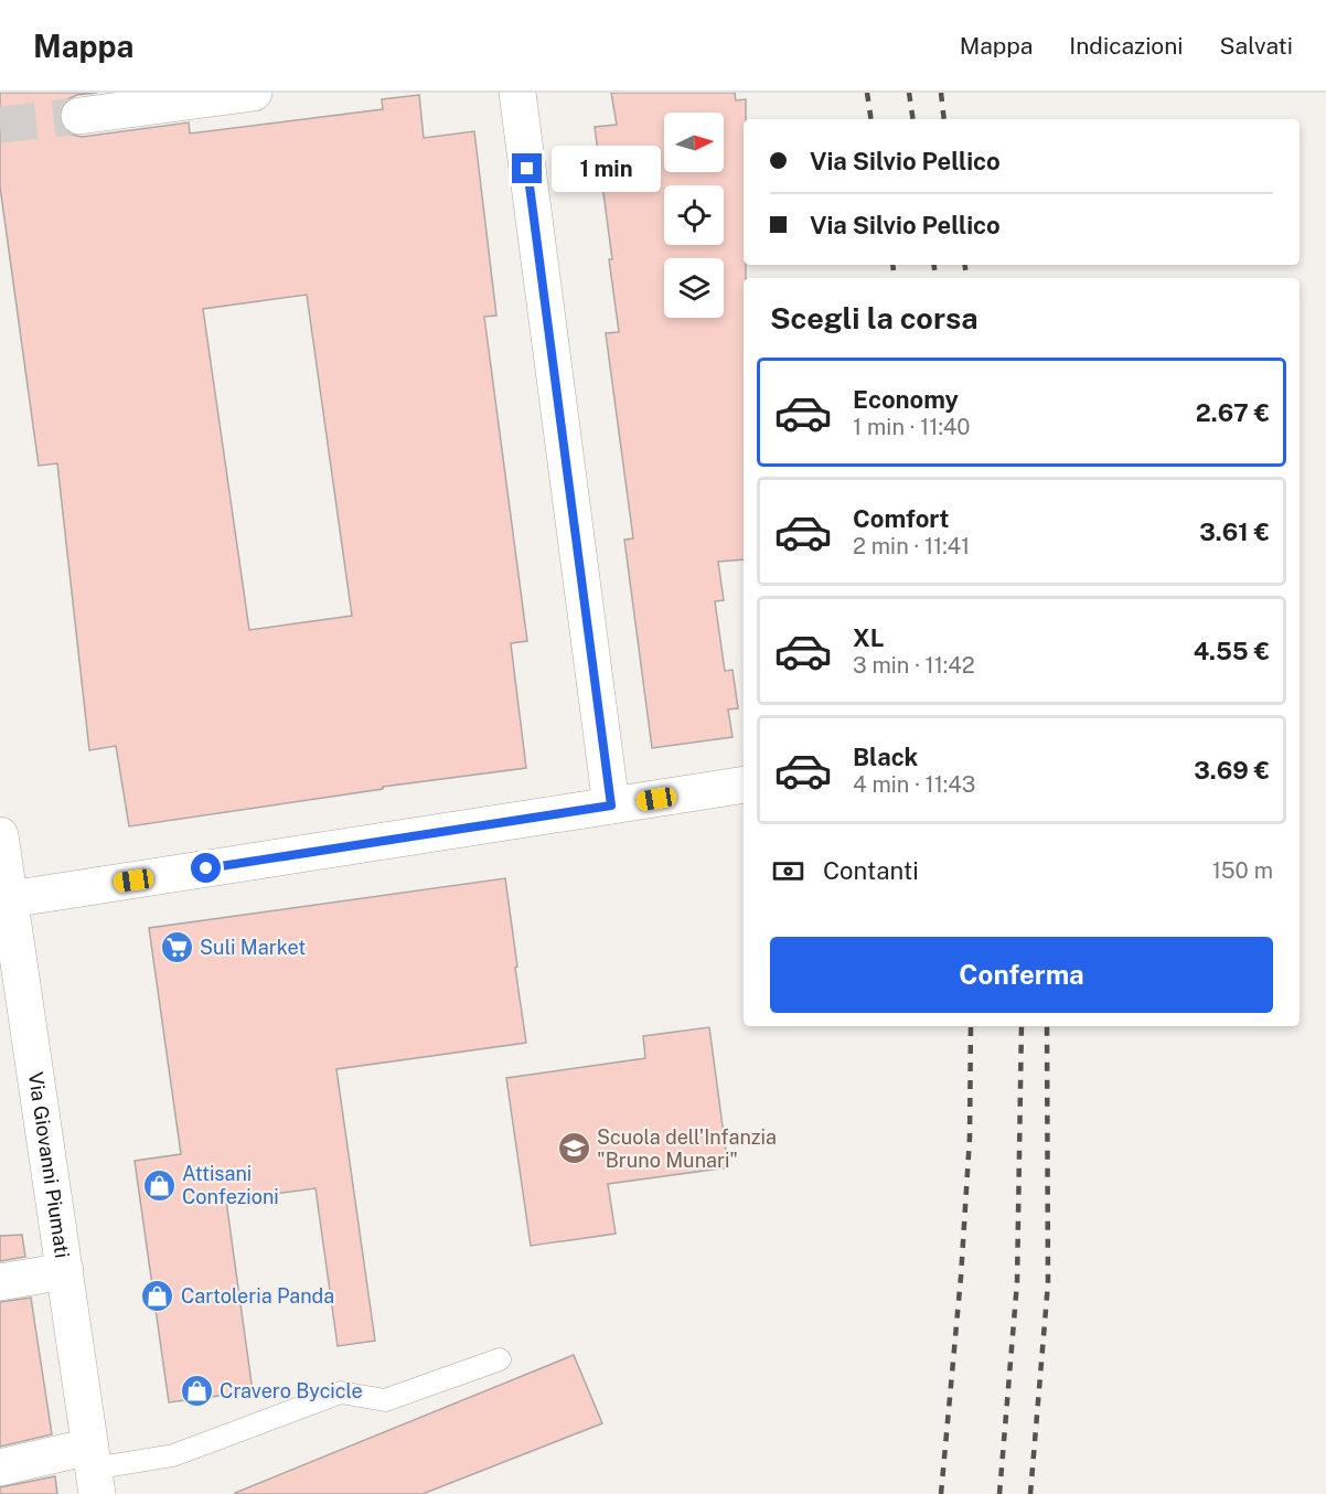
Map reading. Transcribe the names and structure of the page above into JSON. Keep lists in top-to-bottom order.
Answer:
{
  "streets": {
    "street": ["Via Giovanni Piumati"]
  },
  "places": {
    "supermarket": ["Suli Market"],
    "school or university": ["Scuola dell'Infanzia \"Bruno Munari\""],
    "shop": ["Attisani Confezioni", "Cartoleria Panda", "Cravero Bycicle"]
  },
  "north": "right",
  "page": {
    "header": "Mappa",
    "nav": ["Mappa", "Indicazioni", "Salvati"],
    "banner": ["Via Silvio Pellico", "Via Silvio Pellico"],
    "bubble": "1 min",
    "heading": "Scegli la corsa",
    "list": [
      {
        "name": "Economy",
        "note": "1 min · 11:40",
        "value": "2.67 €"
      },
      {
        "name": "Comfort",
        "note": "2 min · 11:41",
        "value": "3.61 €"
      },
      {
        "name": "XL",
        "note": "3 min · 11:42",
        "value": "4.55 €"
      },
      {
        "name": "Black",
        "note": "4 min · 11:43",
        "value": "3.69 €"
      }
    ],
    "pay": ["Contanti", "150 m"],
    "buttons": "Conferma"
  }
}
